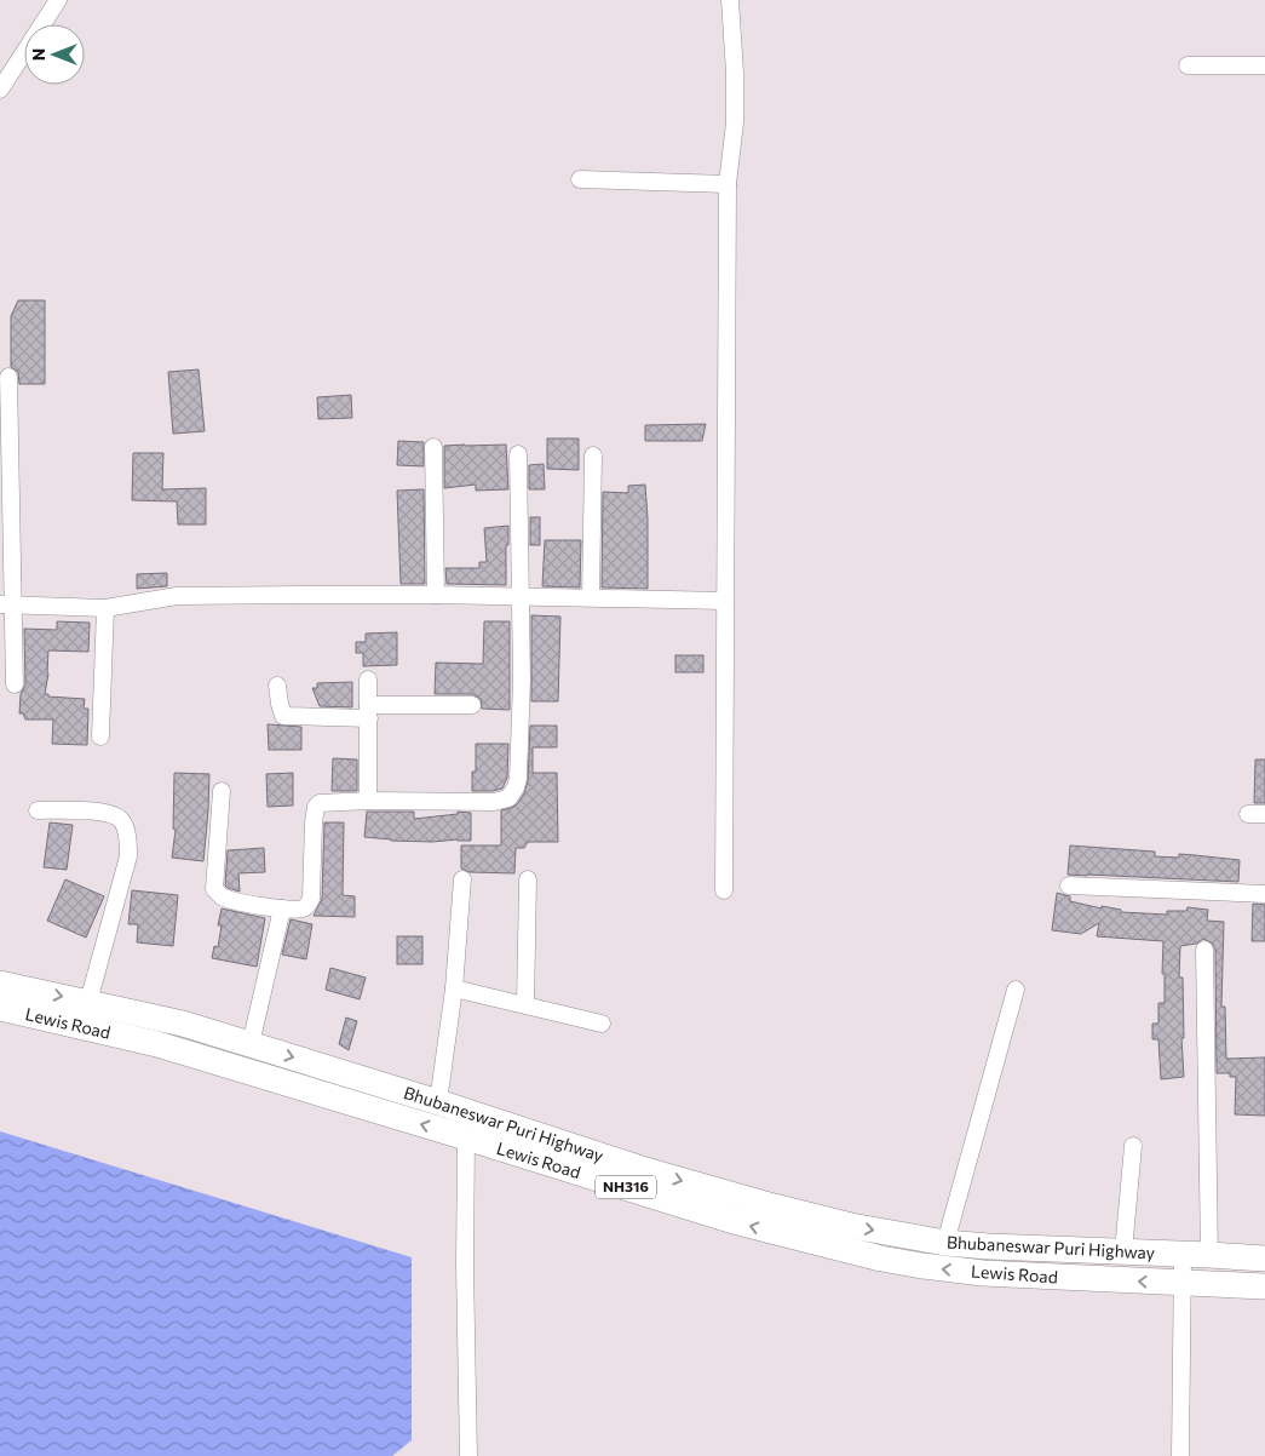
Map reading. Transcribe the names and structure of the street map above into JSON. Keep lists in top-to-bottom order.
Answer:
{
  "streets": {
    "highway": ["Lewis Road", "Bhubaneswar Puri Highway", "NH316"]
  },
  "one_way": ["Lewis Road", "Bhubaneswar Puri Highway"],
  "north": "left"
}
